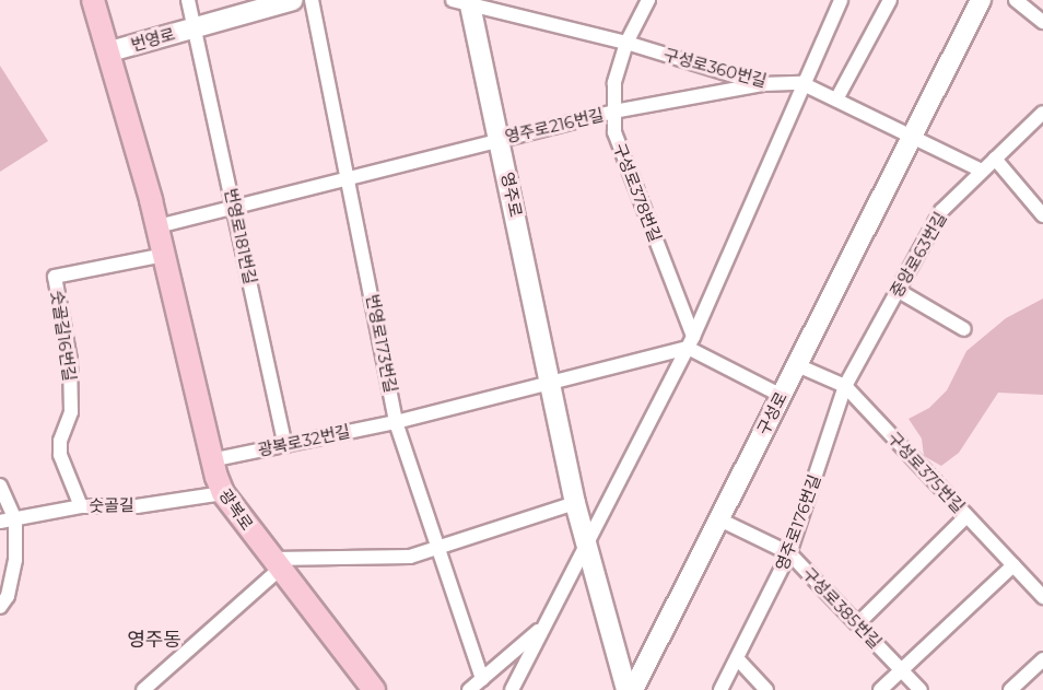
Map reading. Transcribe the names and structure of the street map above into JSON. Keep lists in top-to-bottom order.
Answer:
{
  "streets": {
    "main road": ["광복로"],
    "street": [
      "번영로",
      "구성로360번길",
      "영주로216번길",
      "구성로378번길",
      "영주로",
      "번영로181번길",
      "중앙로63번길",
      "숫골길16번길",
      "번영로173번길",
      "구성로",
      "광복로32번길",
      "구성로375번길",
      "숫골길",
      "영주로176번길",
      "구성로385번길"
    ]
  },
  "crossings": [
    ["번영로", "번영로181번길"],
    ["번영로", "광복로"],
    ["구성로360번길", "영주로216번길"],
    ["구성로360번길", "구성로378번길"],
    ["구성로360번길", "영주로"],
    ["구성로360번길", "구성로"],
    ["영주로216번길", "구성로378번길"],
    ["영주로216번길", "영주로"],
    ["영주로216번길", "번영로181번길"],
    ["영주로216번길", "번영로173번길"],
    ["영주로216번길", "광복로"],
    ["영주로", "광복로32번길"],
    ["번영로181번길", "광복로32번길"],
    ["중앙로63번길", "구성로375번길"],
    ["중앙로63번길", "영주로176번길"],
    ["숫골길16번길", "숫골길"],
    ["숫골길16번길", "광복로"],
    ["번영로173번길", "광복로32번길"],
    ["구성로", "구성로375번길"],
    ["구성로", "구성로385번길"],
    ["광복로32번길", "광복로"],
    ["구성로375번길", "영주로176번길"],
    ["숫골길", "광복로"],
    ["영주로176번길", "구성로385번길"]
  ],
  "districts": ["영주동"]
}
